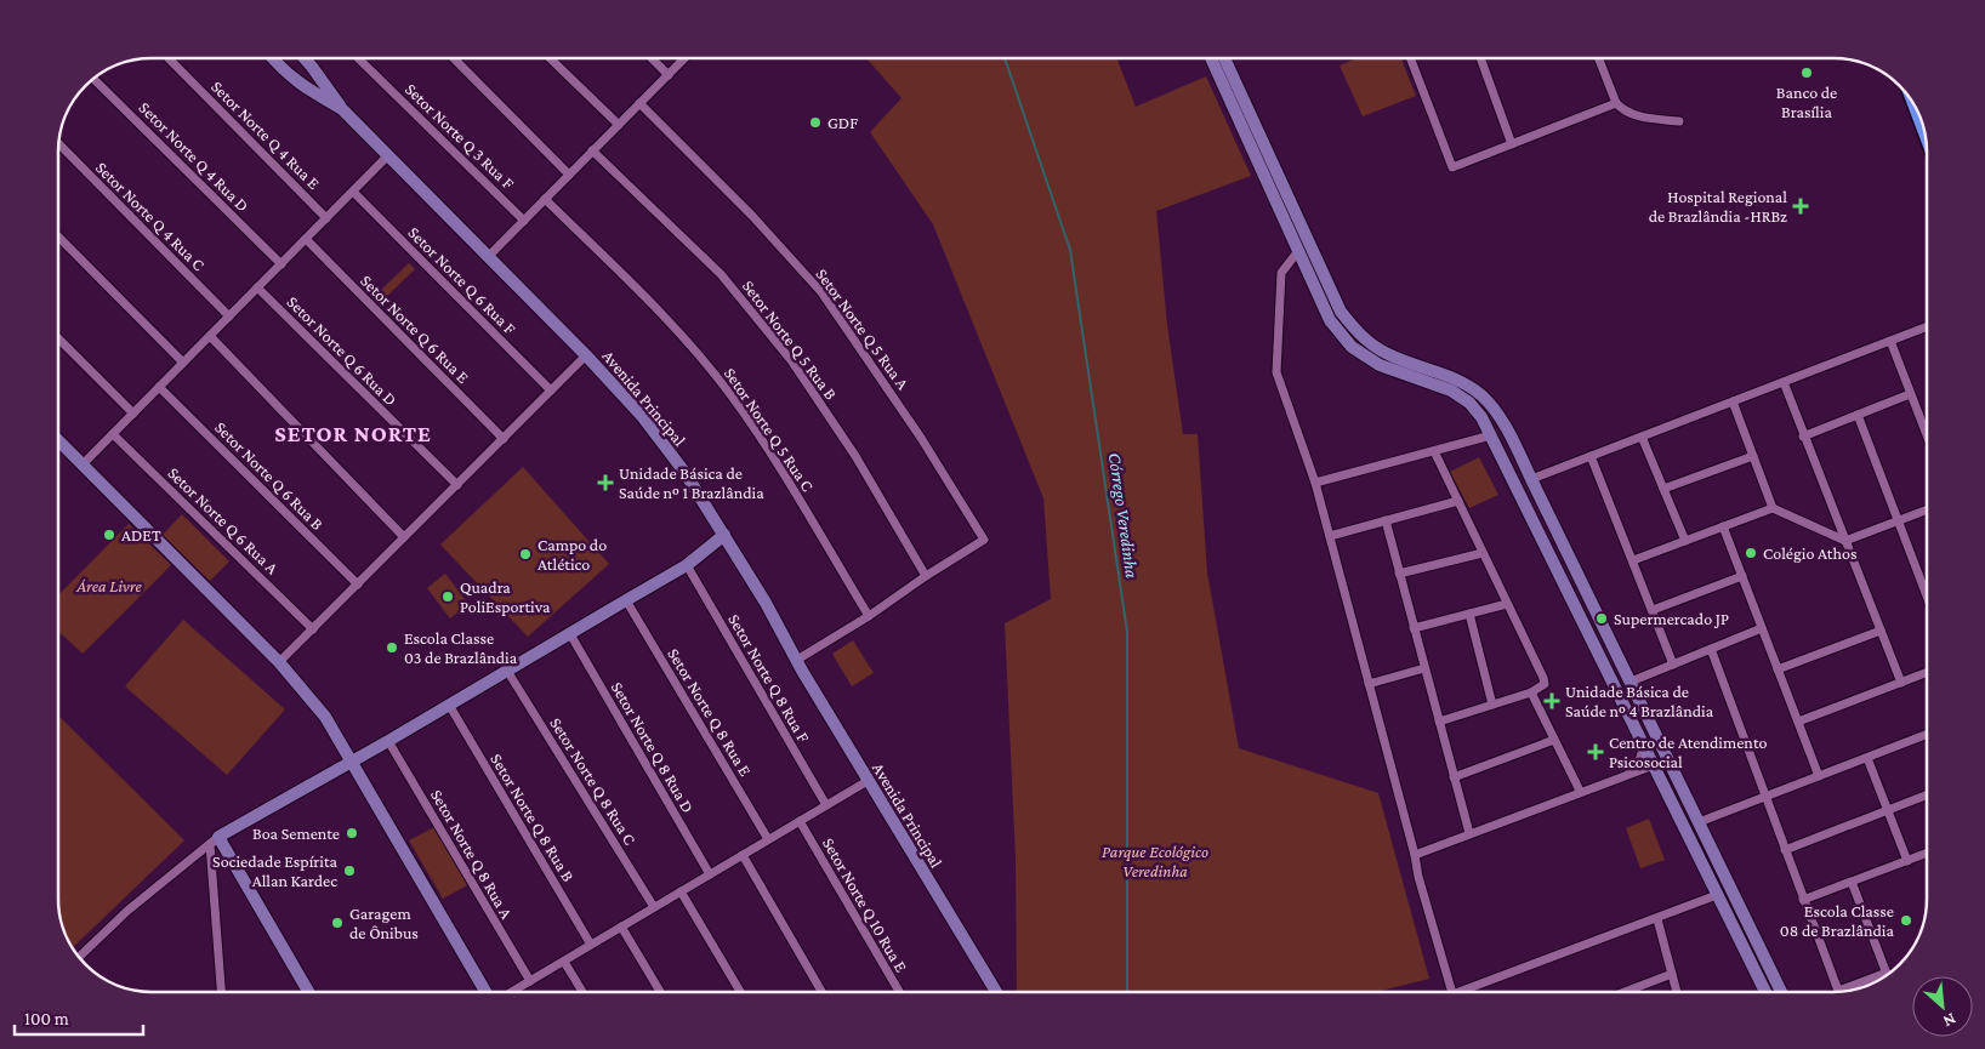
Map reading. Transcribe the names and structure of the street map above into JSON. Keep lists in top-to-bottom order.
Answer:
{
  "streets": {
    "street": [
      "Setor Norte Q 4 Rua E",
      "Setor Norte Q 3 Rua F",
      "Setor Norte Q 4 Rua D",
      "Setor Norte Q 4 Rua C",
      "Setor Norte Q 6 Rua F",
      "Setor Norte Q 6 Rua E",
      "Setor Norte Q 5 Rua A",
      "Setor Norte Q 5 Rua B",
      "Setor Norte Q 6 Rua D",
      "Avenida Principal",
      "Setor Norte Q 5 Rua C",
      "Setor Norte Q 6 Rua B",
      "Setor Norte Q 6 Rua A",
      "Setor Norte Q 8 Rua F",
      "Setor Norte Q 8 Rua E",
      "Setor Norte Q 8 Rua D",
      "Setor Norte Q 8 Rua C",
      "Setor Norte Q 8 Rua B",
      "Setor Norte Q 8 Rua A",
      "Setor Norte Q 10 Rua E"
    ]
  },
  "crossings": [
    ["Setor Norte Q 5 Rua A", "Setor Norte Q 5 Rua B"]
  ],
  "districts": ["SETOR NORTE"],
  "water": ["Córrego Veredinha"],
  "parks": ["Área Livre", "Parque Ecológico Veredinha"],
  "places": {
    "other": [
      "Banco de Brasília",
      "GDF",
      "ADET",
      "Colégio Athos",
      "Campo do Atlético",
      "Quadra PoliEsportiva",
      "Supermercado JP",
      "Escola Classe 03 de Brazlândia",
      "Boa Semente",
      "Sociedade Espírita Allan Kardec",
      "Escola Classe 08 de Brazlândia",
      "Garagem de Ônibus"
    ],
    "health": [
      "Hospital Regional de Brazlândia -HRBz",
      "Unidade Básica de Saúde nº 1 Brazlândia",
      "Unidade Básica de Saúde nº 4 Brazlândia",
      "Centro de Atendimento Psicosocial"
    ]
  },
  "scale_bar": "100 m",
  "north": "bottom right"
}
